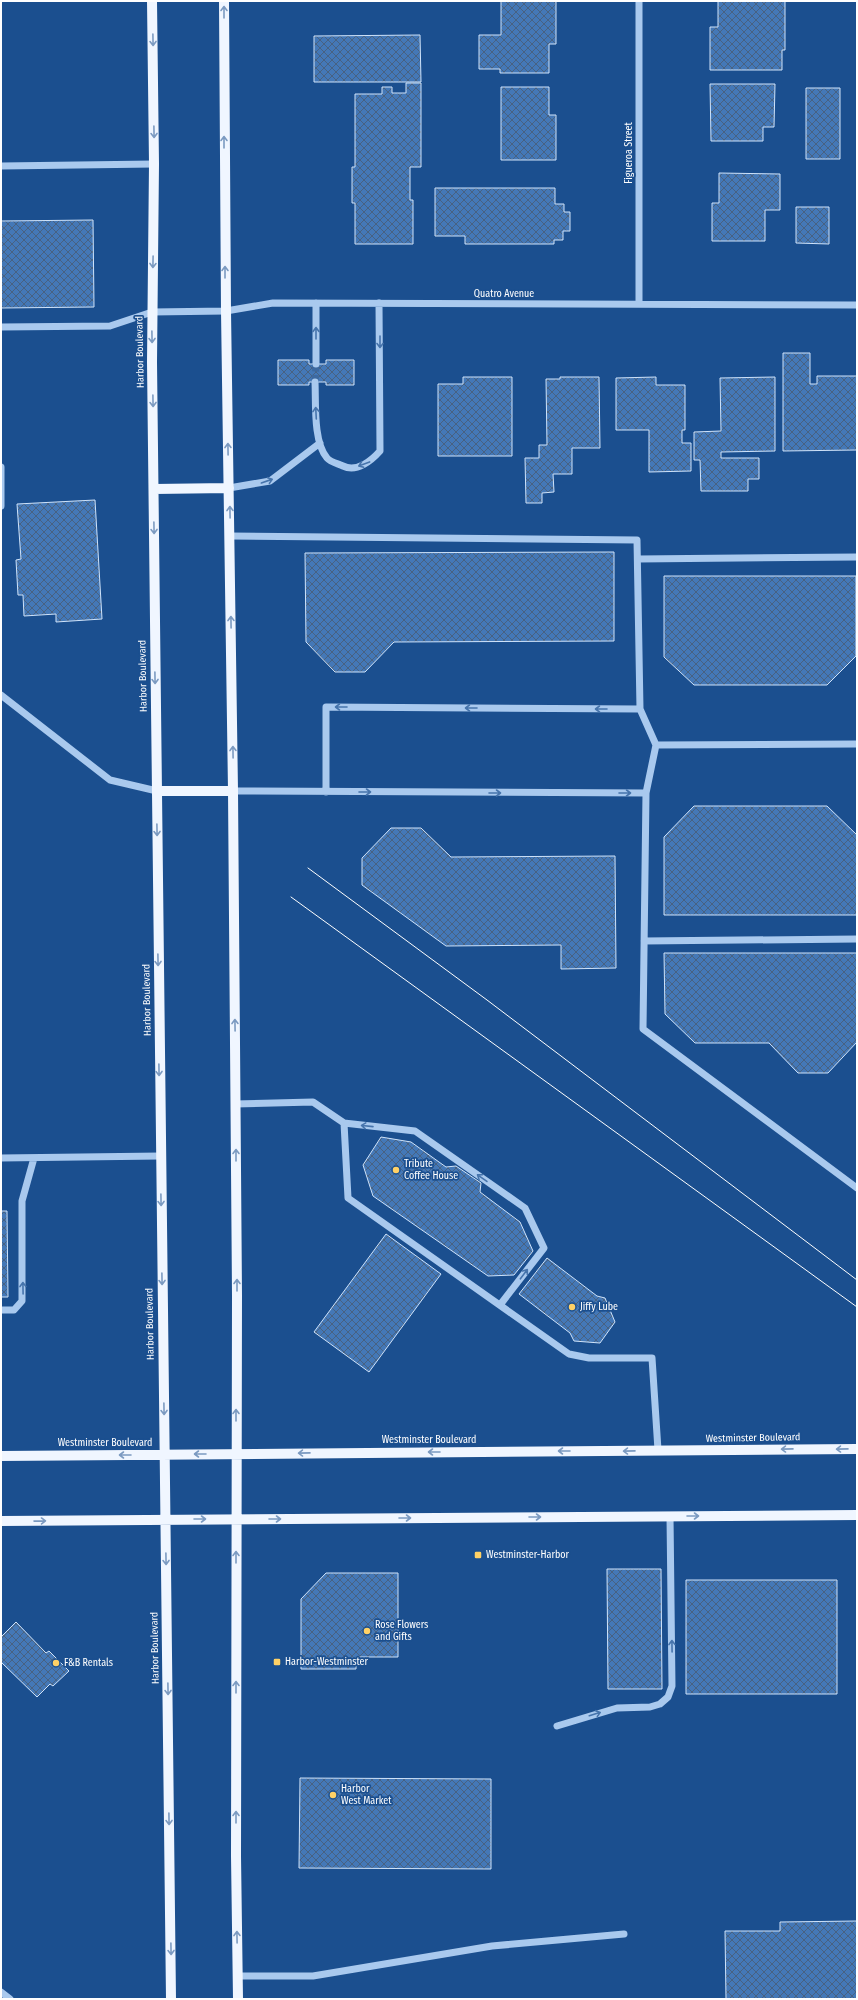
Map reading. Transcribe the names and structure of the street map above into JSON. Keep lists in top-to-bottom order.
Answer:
{
  "streets": {
    "main road": ["Harbor Boulevard", "Westminster Boulevard"],
    "street": ["Figueroa Street", "Quatro Avenue"]
  },
  "crossings": [
    ["Figueroa Street", "Quatro Avenue"],
    ["Quatro Avenue", "Harbor Boulevard"],
    ["Harbor Boulevard", "Westminster Boulevard"]
  ],
  "places": {
    "other": [
      "Tribute Coffee House",
      "Jiffy Lube",
      "Rose Flowers and Gifts",
      "F&B Rentals",
      "Harbor West Market"
    ],
    "transit": ["Westminster-Harbor", "Harbor-Westminster"]
  }
}
